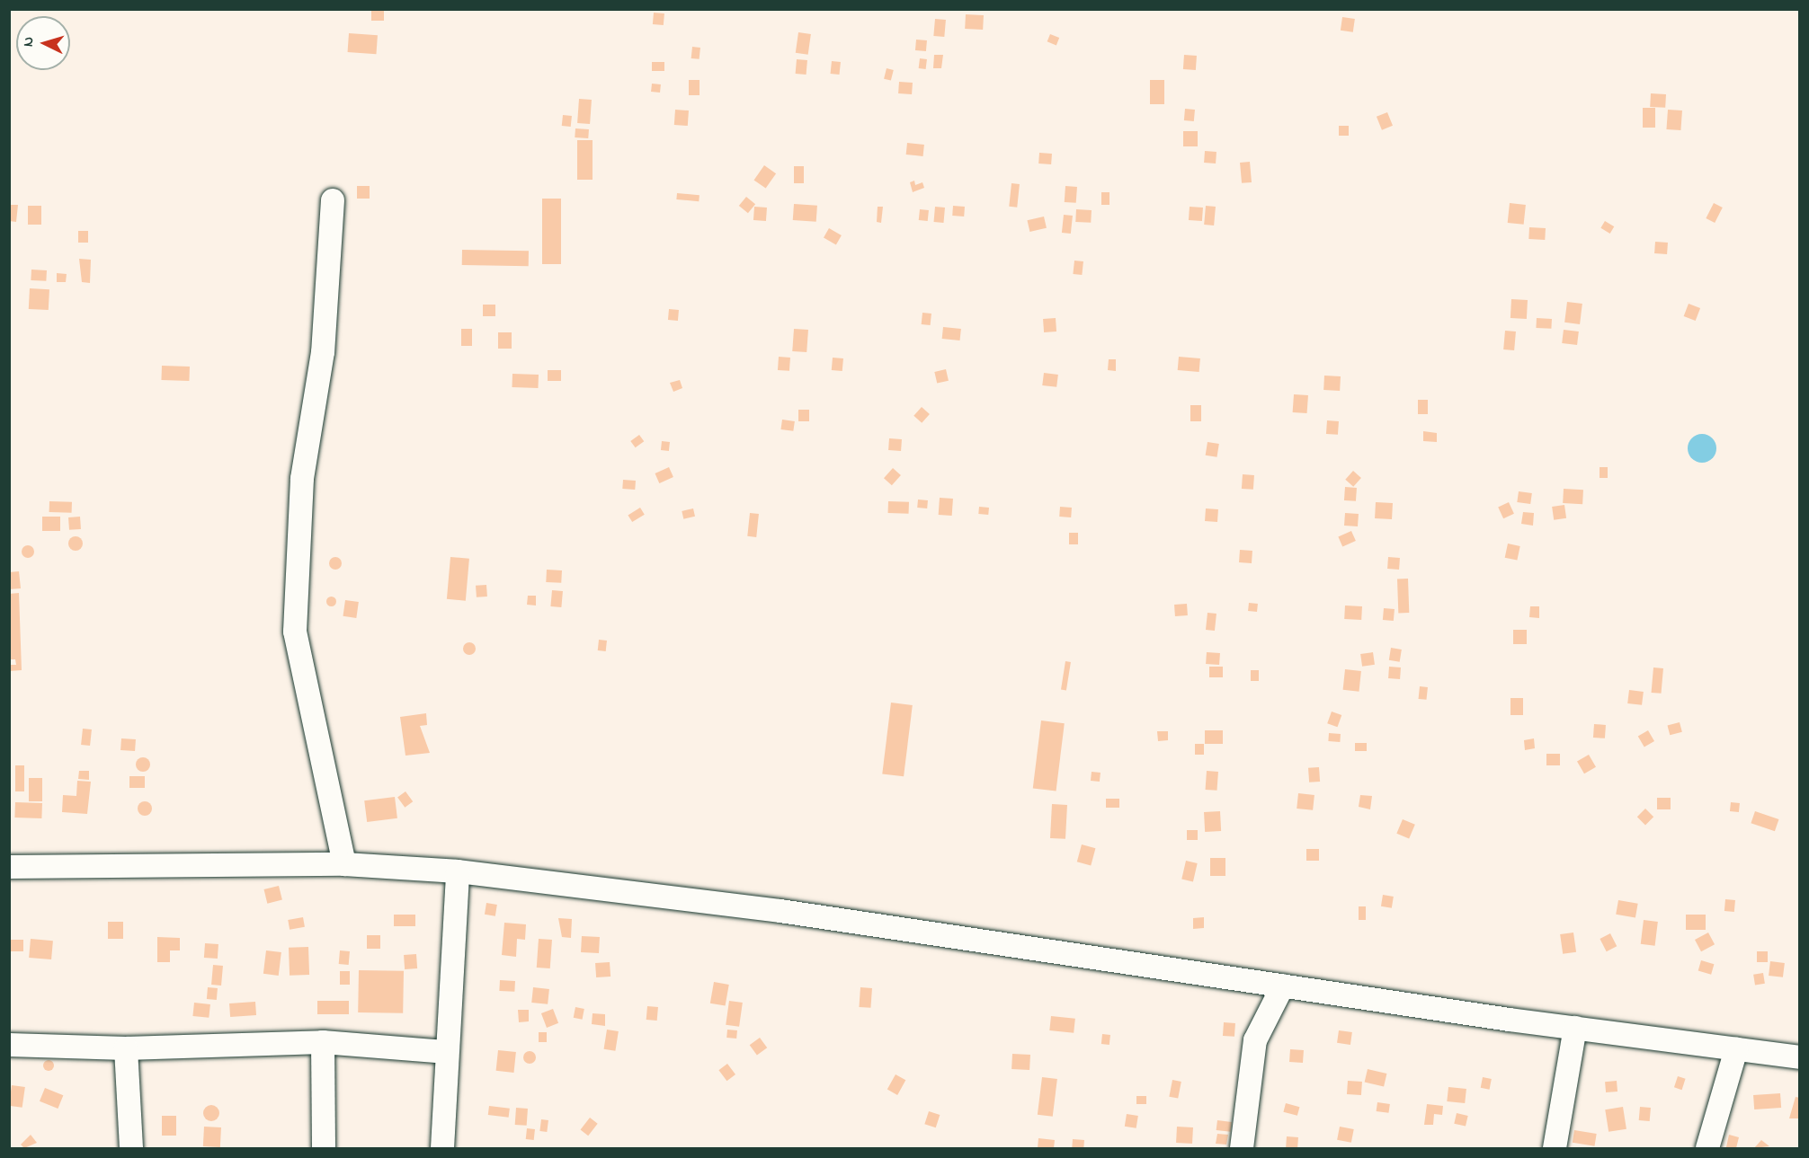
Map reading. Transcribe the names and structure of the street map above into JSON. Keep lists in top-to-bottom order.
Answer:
{
  "north": "left"
}
